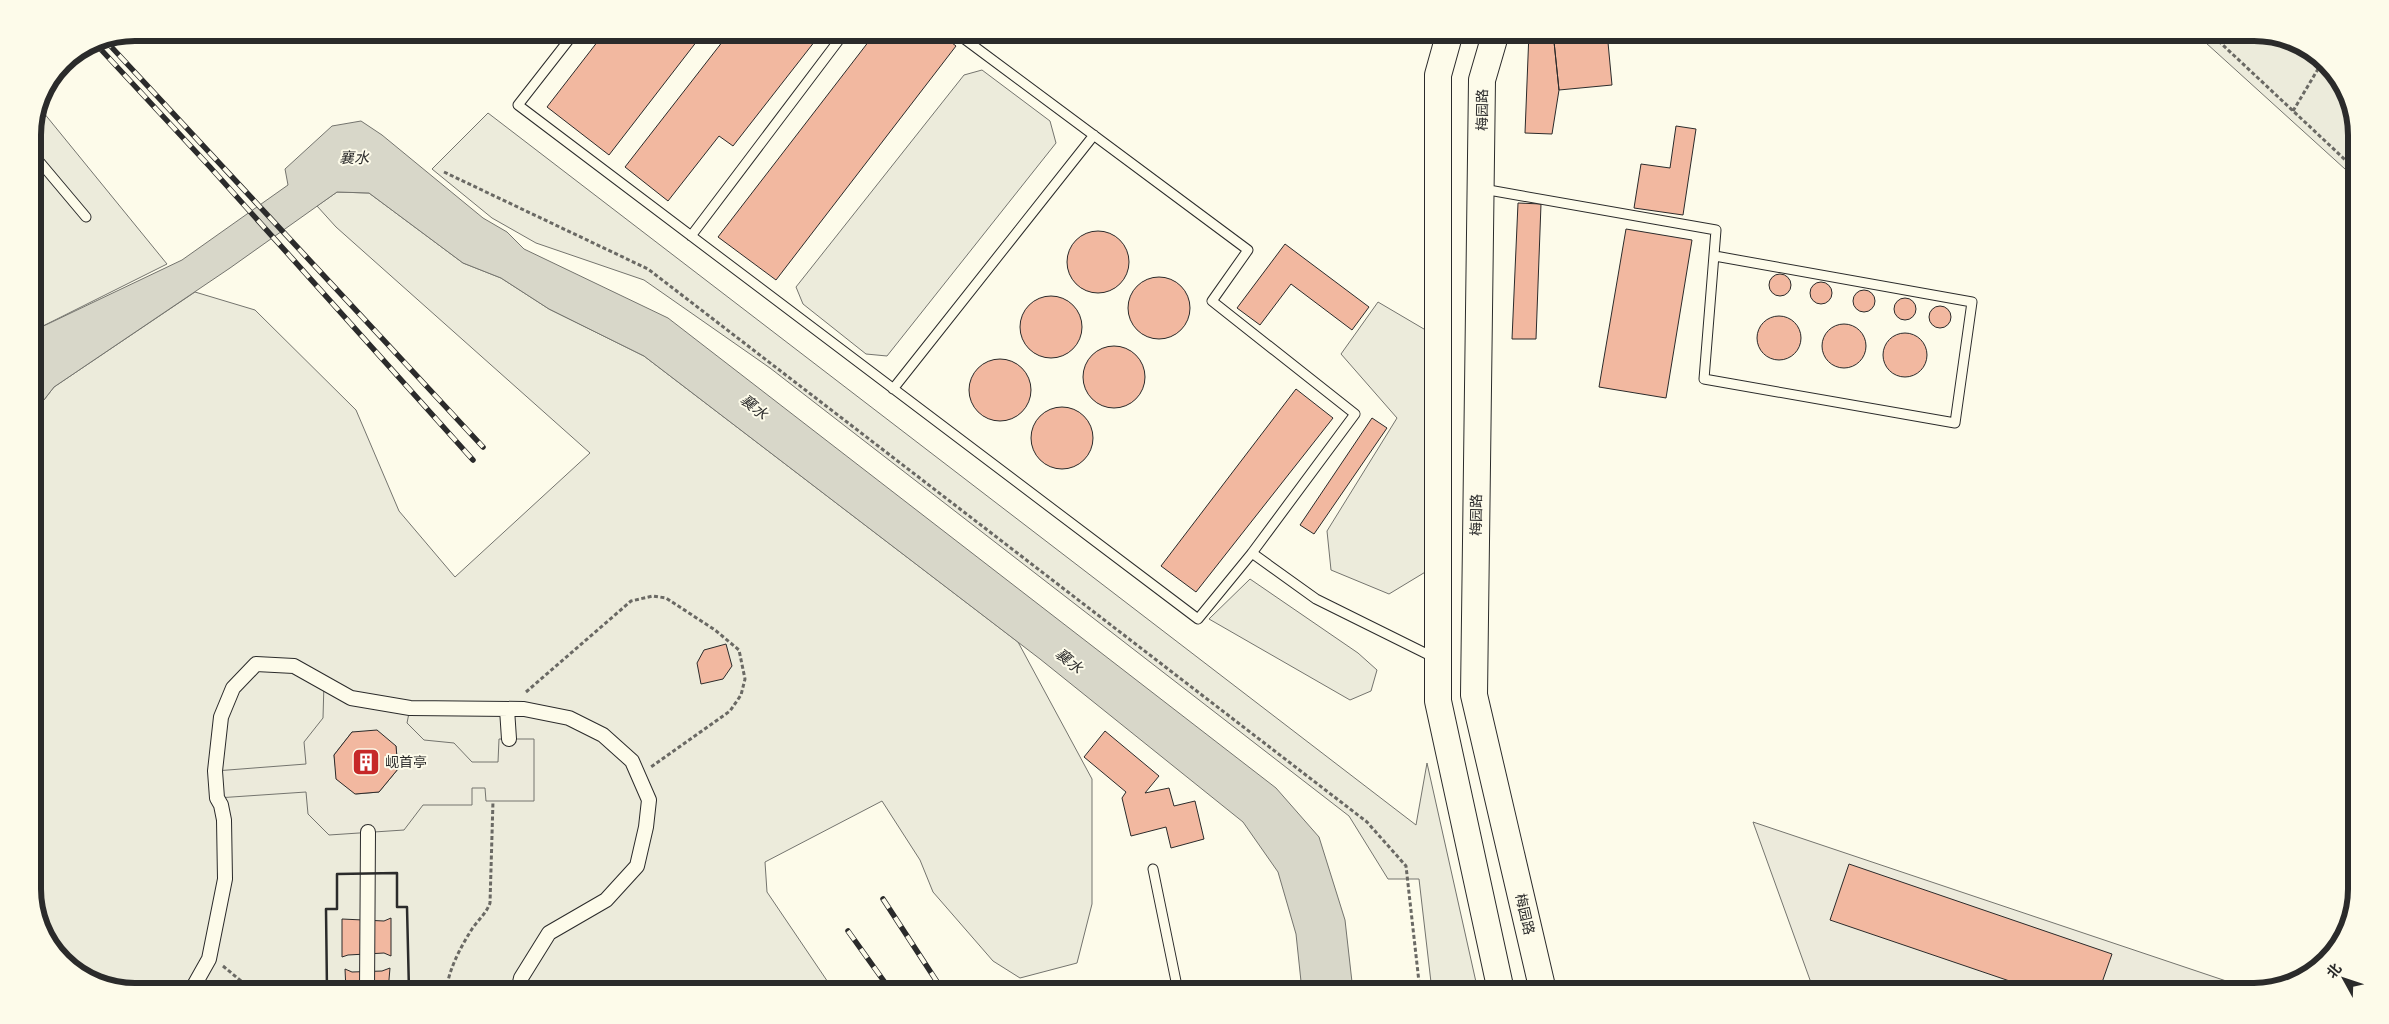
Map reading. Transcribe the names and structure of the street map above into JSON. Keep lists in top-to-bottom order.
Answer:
{
  "streets": {
    "main road": ["梅园路"]
  },
  "water": ["襄水"],
  "places": {
    "building": ["岘首亭"]
  },
  "north": "top left"
}
